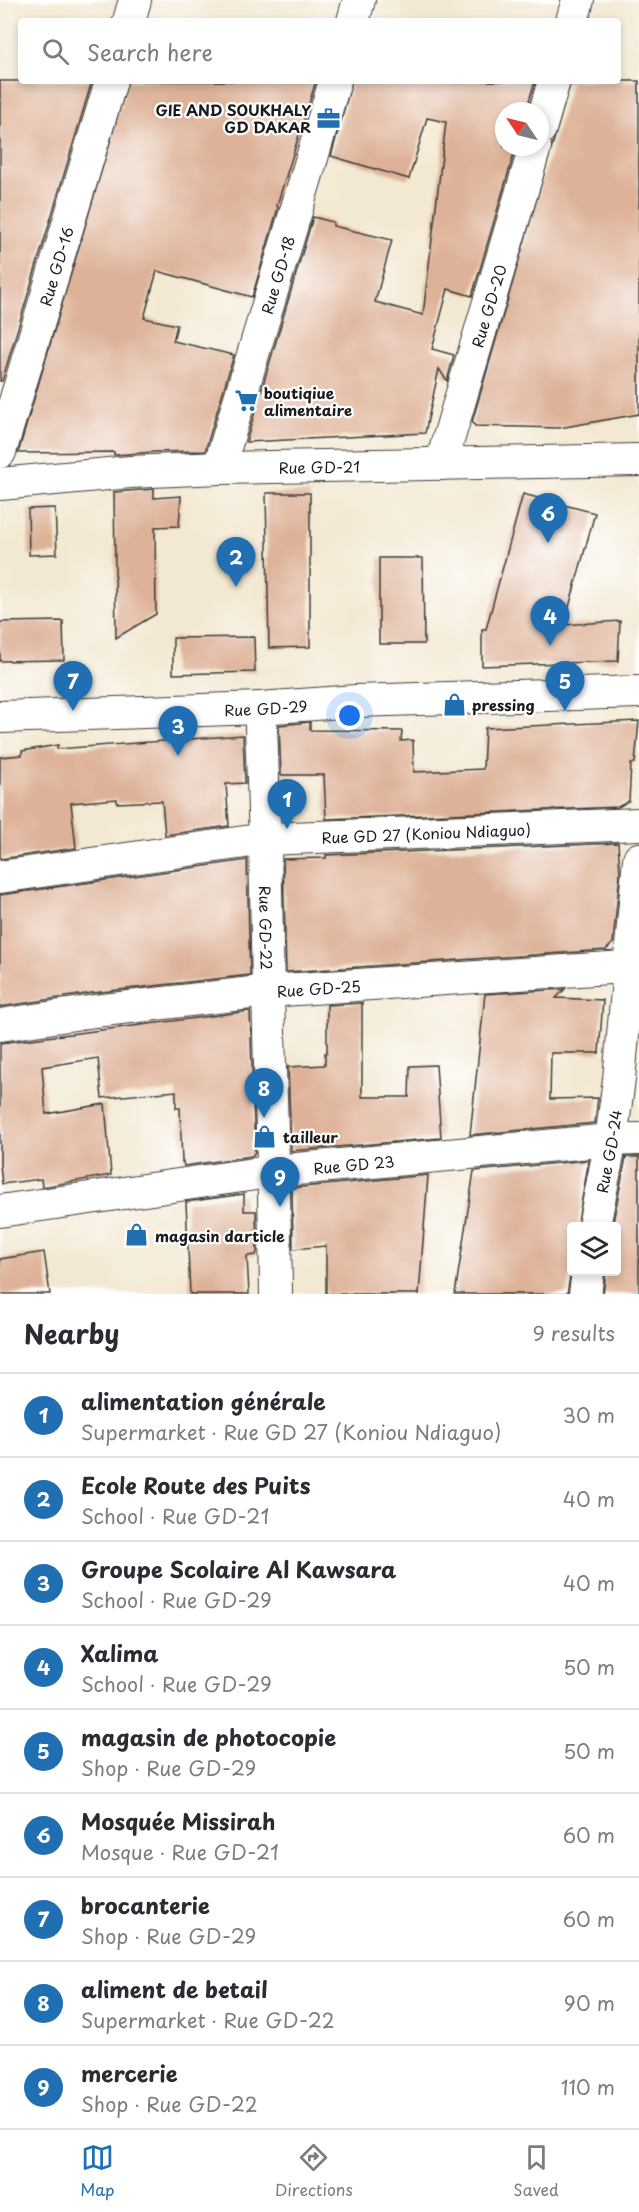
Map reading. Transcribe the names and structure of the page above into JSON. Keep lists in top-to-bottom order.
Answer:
{
  "streets": {
    "street": [
      "Rue GD-16",
      "Rue GD-18",
      "Rue GD-20",
      "Rue GD-21",
      "Rue GD-29",
      "Rue GD 27 (Koniou Ndiaguo)",
      "Rue GD-22",
      "Rue GD-25",
      "Rue GD-24",
      "Rue GD 23"
    ]
  },
  "crossings": [
    ["Rue GD-18", "Rue GD-21"],
    ["Rue GD-20", "Rue GD-21"],
    ["Rue GD-29", "Rue GD-22"],
    ["Rue GD 27 (Koniou Ndiaguo)", "Rue GD-22"],
    ["Rue GD-22", "Rue GD-25"],
    ["Rue GD-22", "Rue GD 23"],
    ["Rue GD-25", "Rue GD-24"],
    ["Rue GD-24", "Rue GD 23"]
  ],
  "places": {
    "office": ["GIE AND SOUKHALY GD DAKAR"],
    "supermarket": ["boutiqiue alimentaire"],
    "shop": ["pressing", "tailleur", "magasin darticle"]
  },
  "north": "top left",
  "page": {
    "search": "Search here",
    "pins": [
      "6",
      "2",
      "4",
      "5",
      "7",
      "3",
      "1",
      "8",
      "9"
    ],
    "heading": ["Nearby", "9 results"],
    "list": [
      {
        "mark": "1",
        "name": "alimentation générale",
        "note": "Supermarket · Rue GD 27 (Koniou Ndiaguo)",
        "value": "30 m"
      },
      {
        "mark": "2",
        "name": "Ecole Route des Puits",
        "note": "School · Rue GD-21",
        "value": "40 m"
      },
      {
        "mark": "3",
        "name": "Groupe Scolaire Al Kawsara",
        "note": "School · Rue GD-29",
        "value": "40 m"
      },
      {
        "mark": "4",
        "name": "Xalima",
        "note": "School · Rue GD-29",
        "value": "50 m"
      },
      {
        "mark": "5",
        "name": "magasin de photocopie",
        "note": "Shop · Rue GD-29",
        "value": "50 m"
      },
      {
        "mark": "6",
        "name": "Mosquée Missirah",
        "note": "Mosque · Rue GD-21",
        "value": "60 m"
      },
      {
        "mark": "7",
        "name": "brocanterie",
        "note": "Shop · Rue GD-29",
        "value": "60 m"
      },
      {
        "mark": "8",
        "name": "aliment de betail",
        "note": "Supermarket · Rue GD-22",
        "value": "90 m"
      },
      {
        "mark": "9",
        "name": "mercerie",
        "note": "Shop · Rue GD-22",
        "value": "110 m"
      }
    ],
    "nav": ["Map", "Directions", "Saved"]
  }
}
